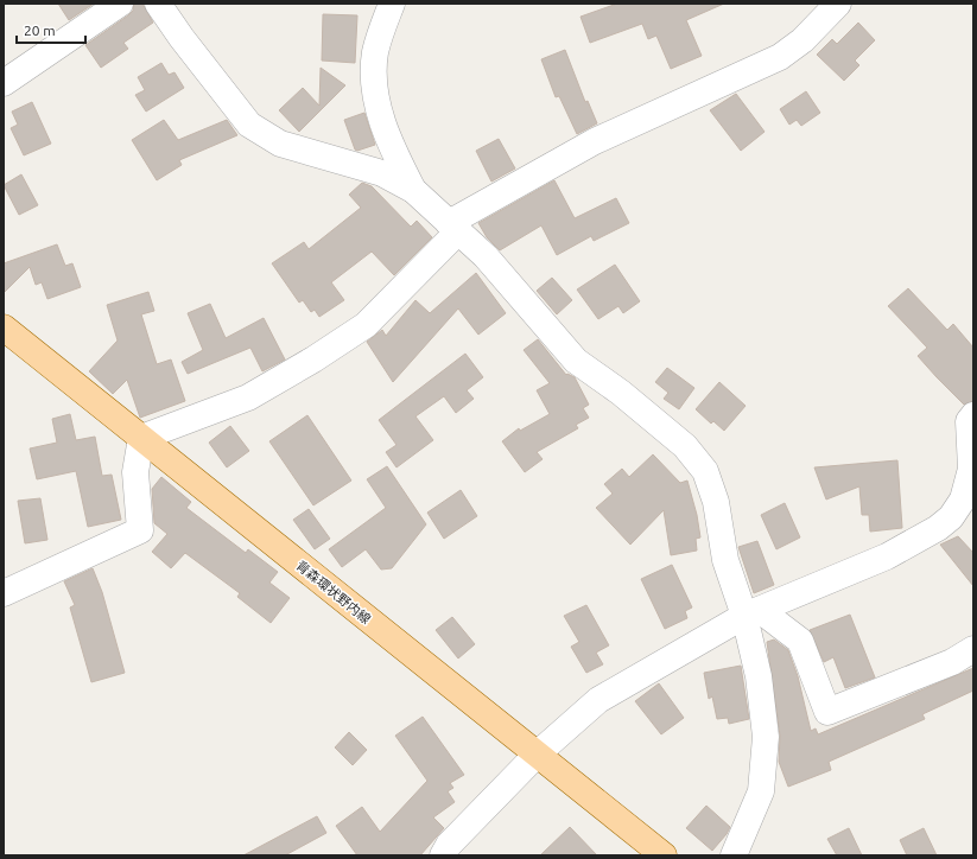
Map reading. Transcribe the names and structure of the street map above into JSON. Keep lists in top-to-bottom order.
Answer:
{
  "streets": {
    "main road": ["青森環状野内線"]
  },
  "scale_bar": "20 m"
}
